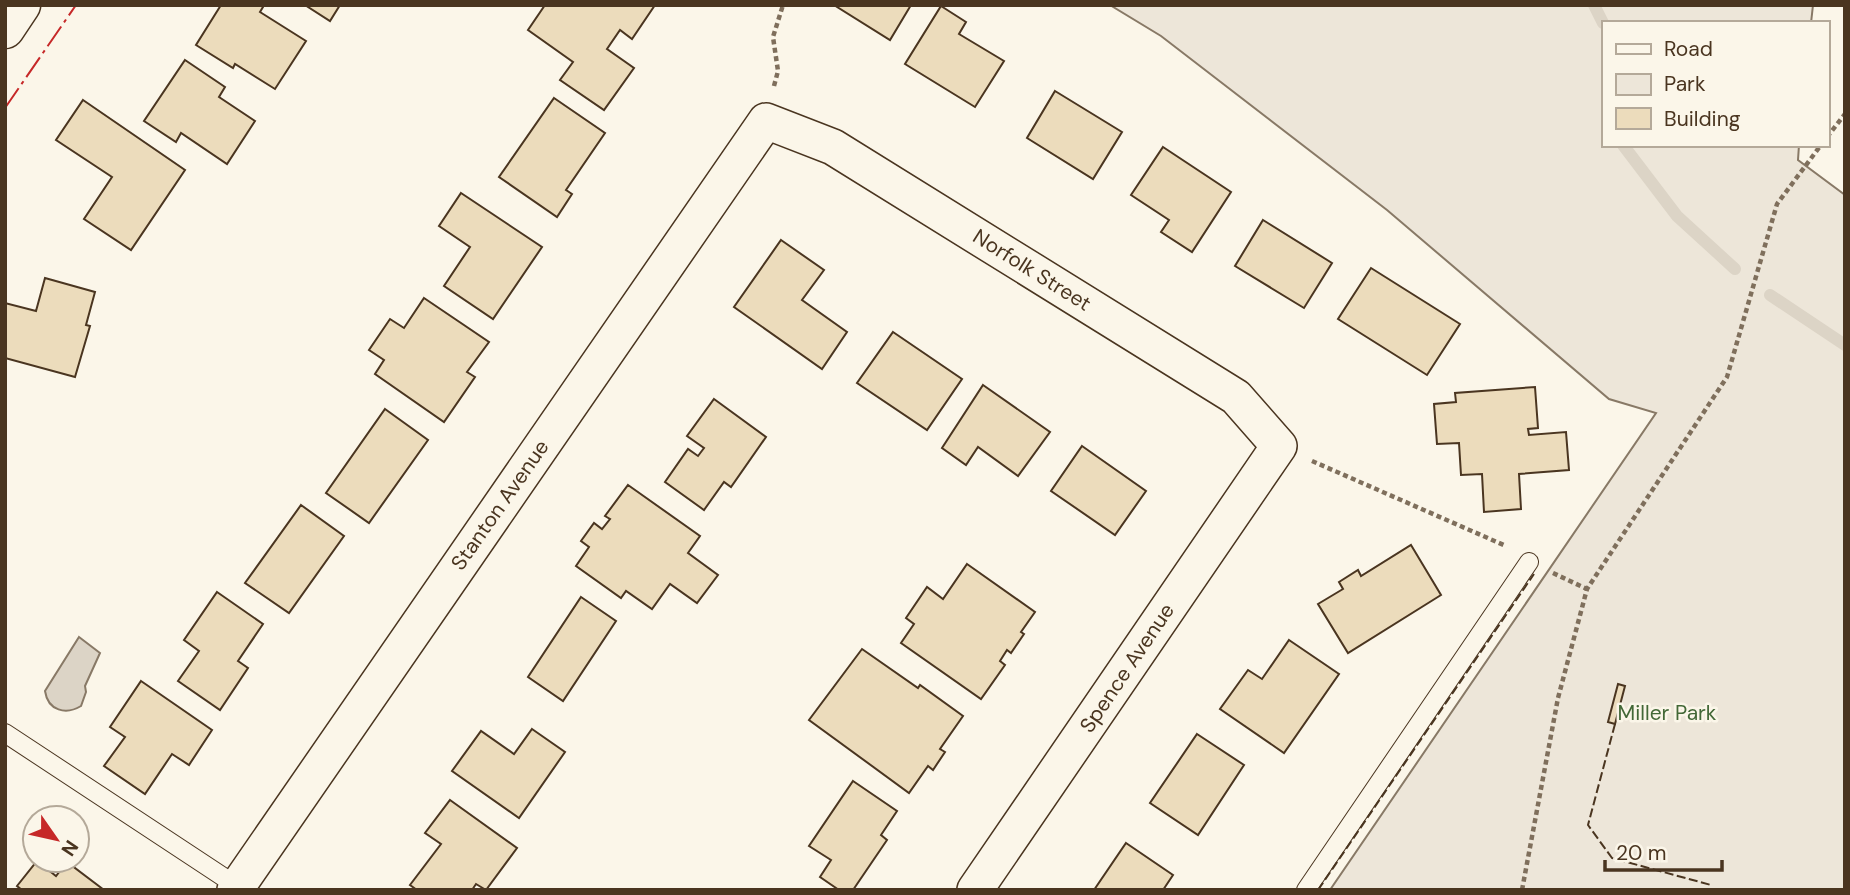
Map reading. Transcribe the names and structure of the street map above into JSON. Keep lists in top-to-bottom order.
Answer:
{
  "streets": {
    "street": ["Norfolk Street", "Stanton Avenue", "Spence Avenue"]
  },
  "crossings": [
    ["Norfolk Street", "Stanton Avenue"],
    ["Norfolk Street", "Spence Avenue"]
  ],
  "parks": ["Miller Park"],
  "legend": ["Road", "Park", "Building"],
  "scale_bar": "20 m",
  "north": "bottom right"
}
